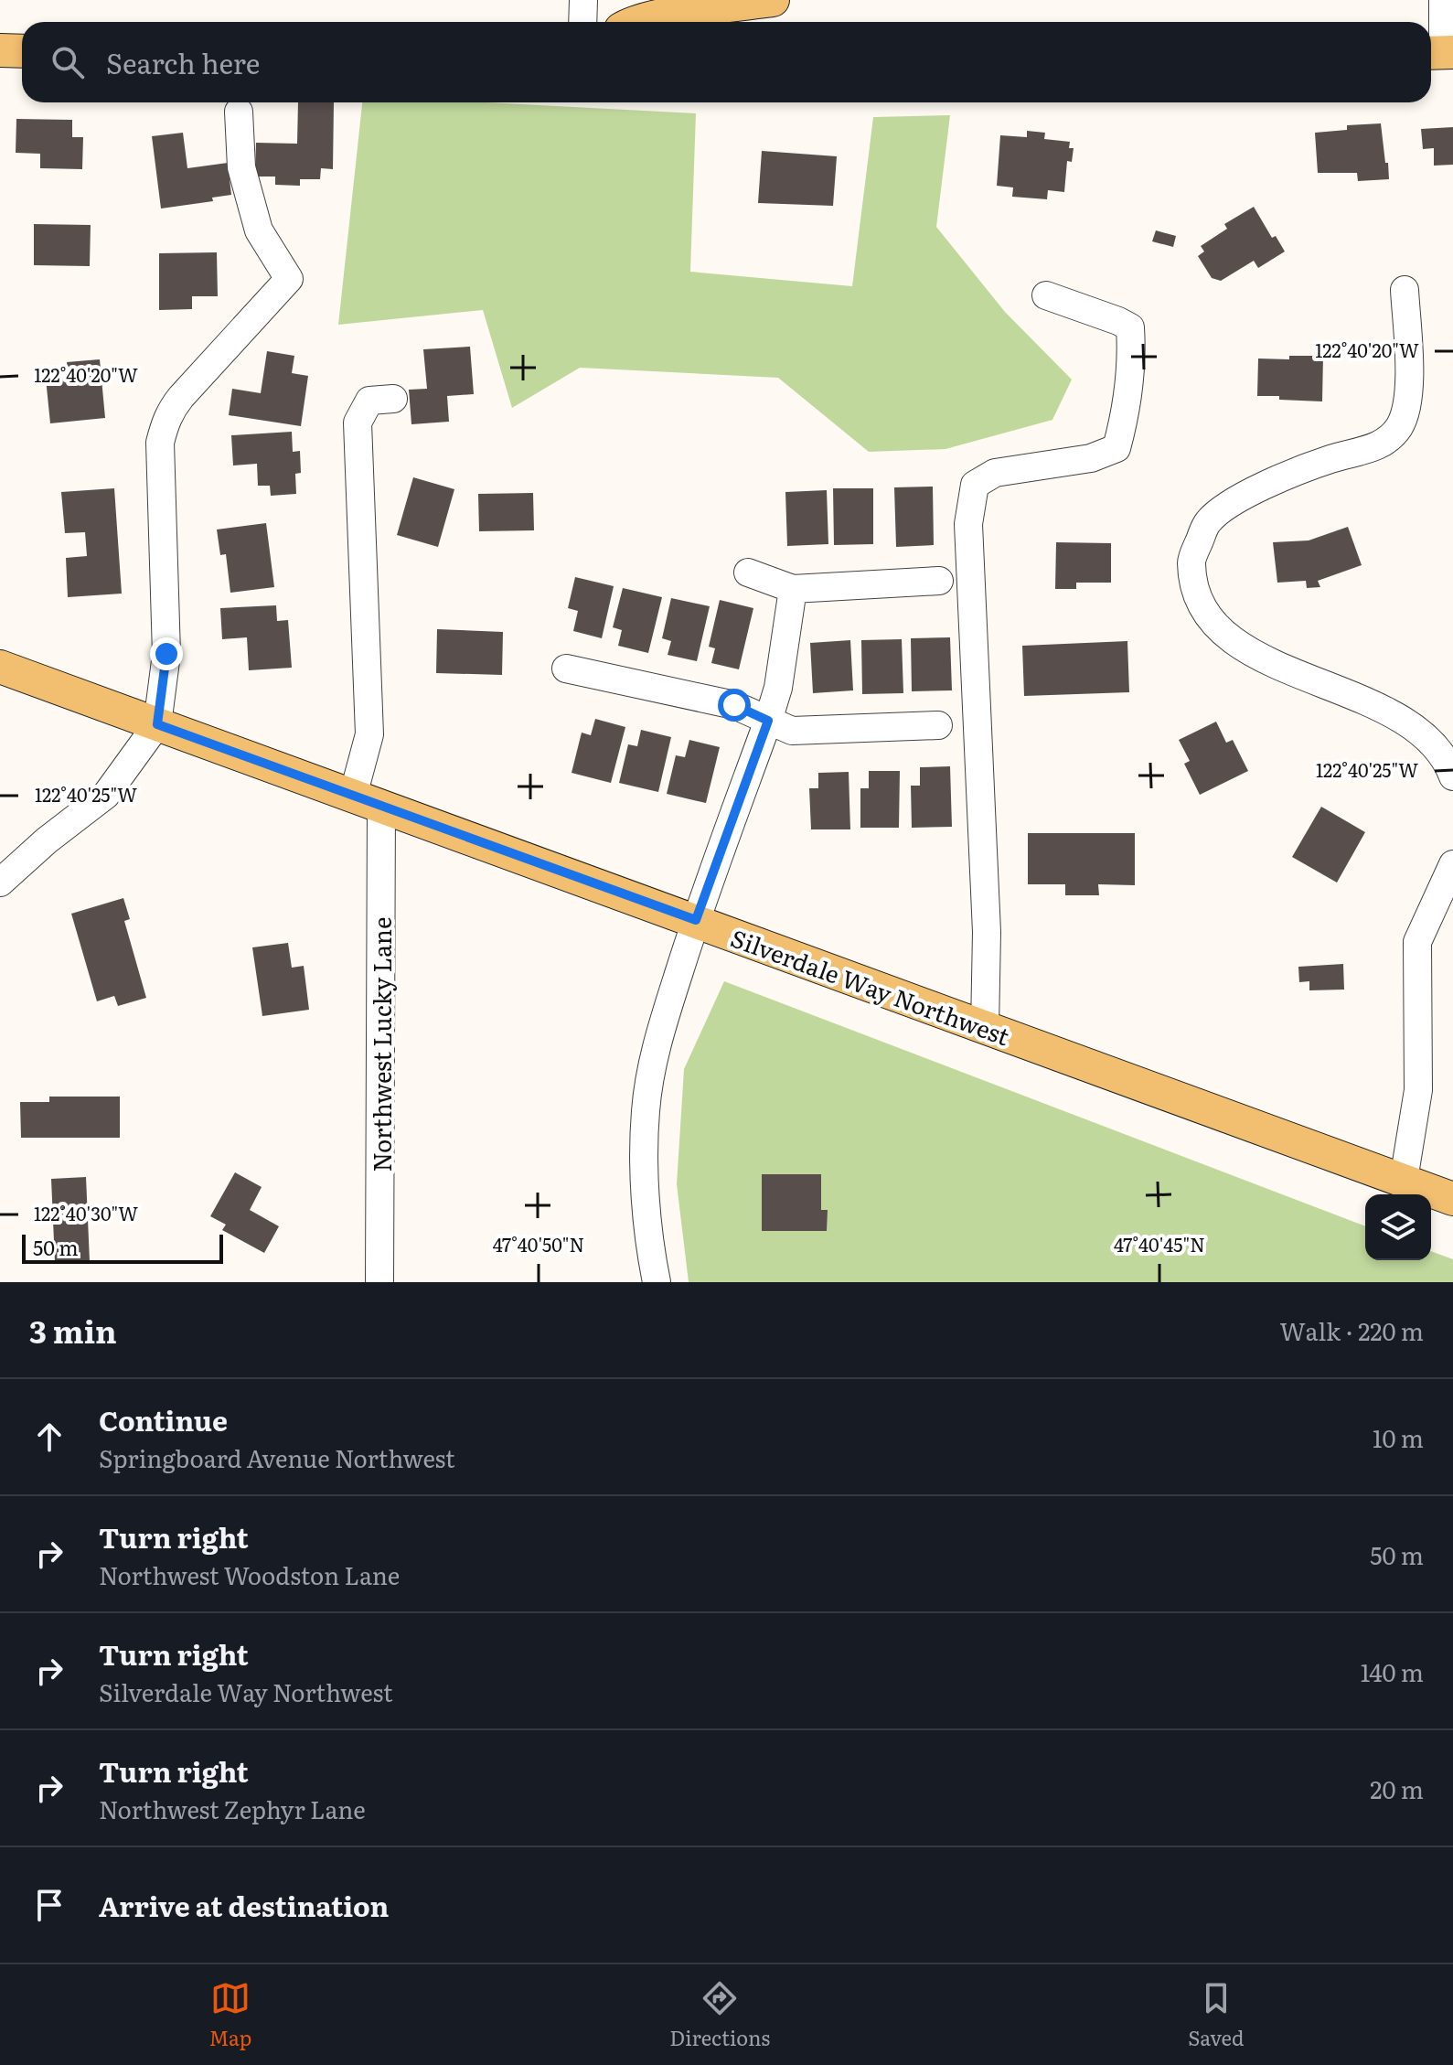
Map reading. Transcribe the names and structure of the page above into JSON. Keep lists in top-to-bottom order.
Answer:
{
  "streets": {
    "main road": ["Silverdale Way Northwest"],
    "street": ["Northwest Lucky Lane"]
  },
  "crossings": [
    ["Silverdale Way Northwest", "Northwest Lucky Lane"]
  ],
  "scale_bar": "50 m",
  "page": {
    "search": "Search here",
    "scale": "50 m",
    "heading": ["3 min", "Walk · 220 m"],
    "list": [
      ["Continue", "Springboard Avenue Northwest", "10 m"],
      ["Turn right", "Northwest Woodston Lane", "50 m"],
      ["Turn right", "Silverdale Way Northwest", "140 m"],
      ["Turn right", "Northwest Zephyr Lane", "20 m"],
      "Arrive at destination"
    ],
    "nav": ["Map", "Directions", "Saved"]
  },
  "coordinates": [
    "122°40'20\"W",
    "122°40'25\"W",
    "122°40'30\"W",
    "47°40'50\"N",
    "47°40'45\"N"
  ]
}
